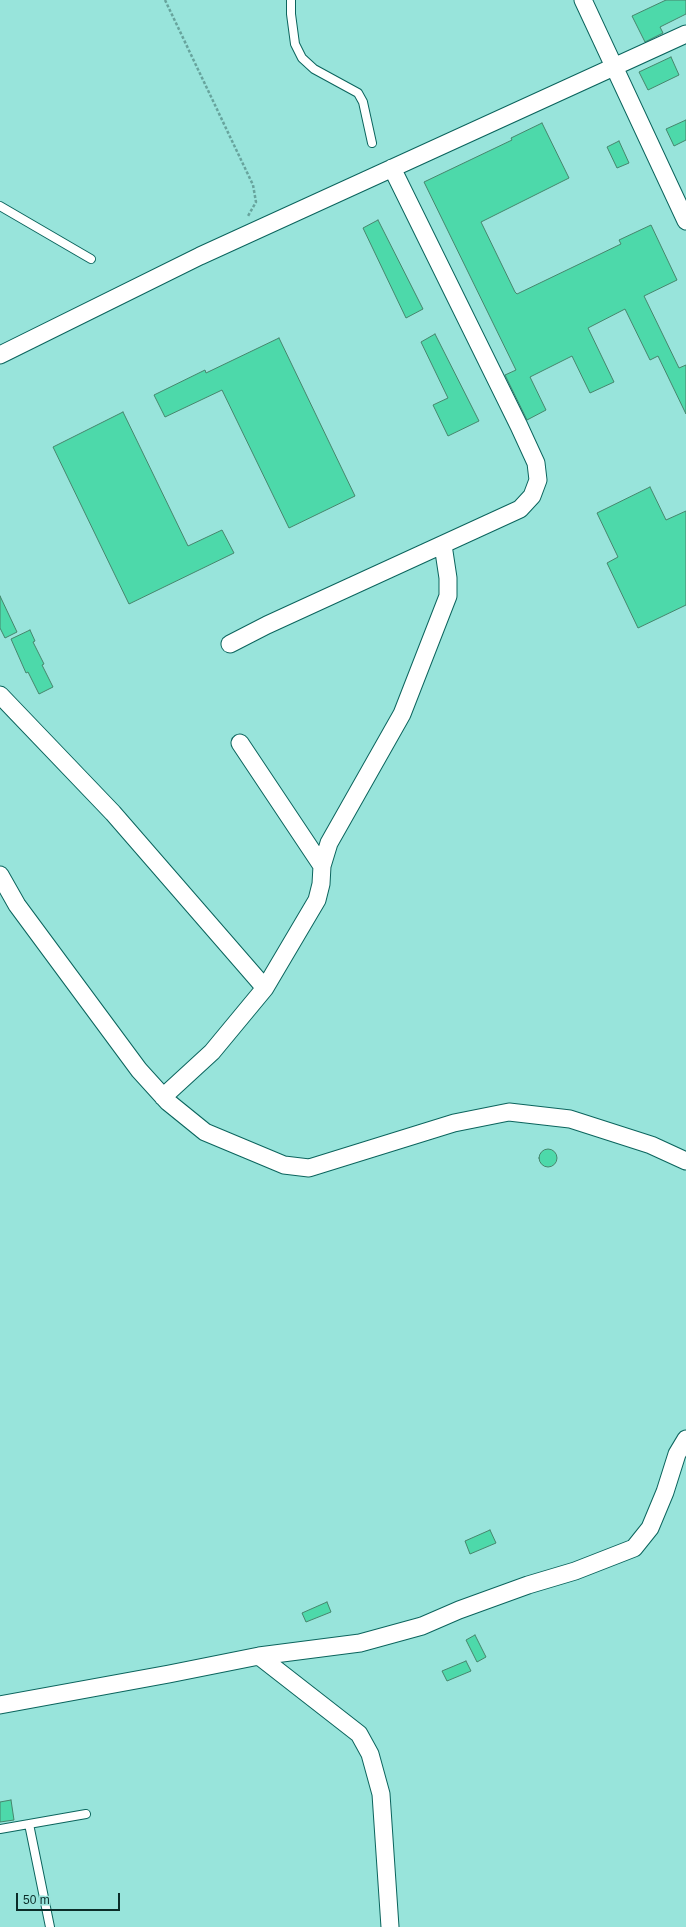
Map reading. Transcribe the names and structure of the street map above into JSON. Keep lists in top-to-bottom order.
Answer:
{
  "scale_bar": "50 m"
}
